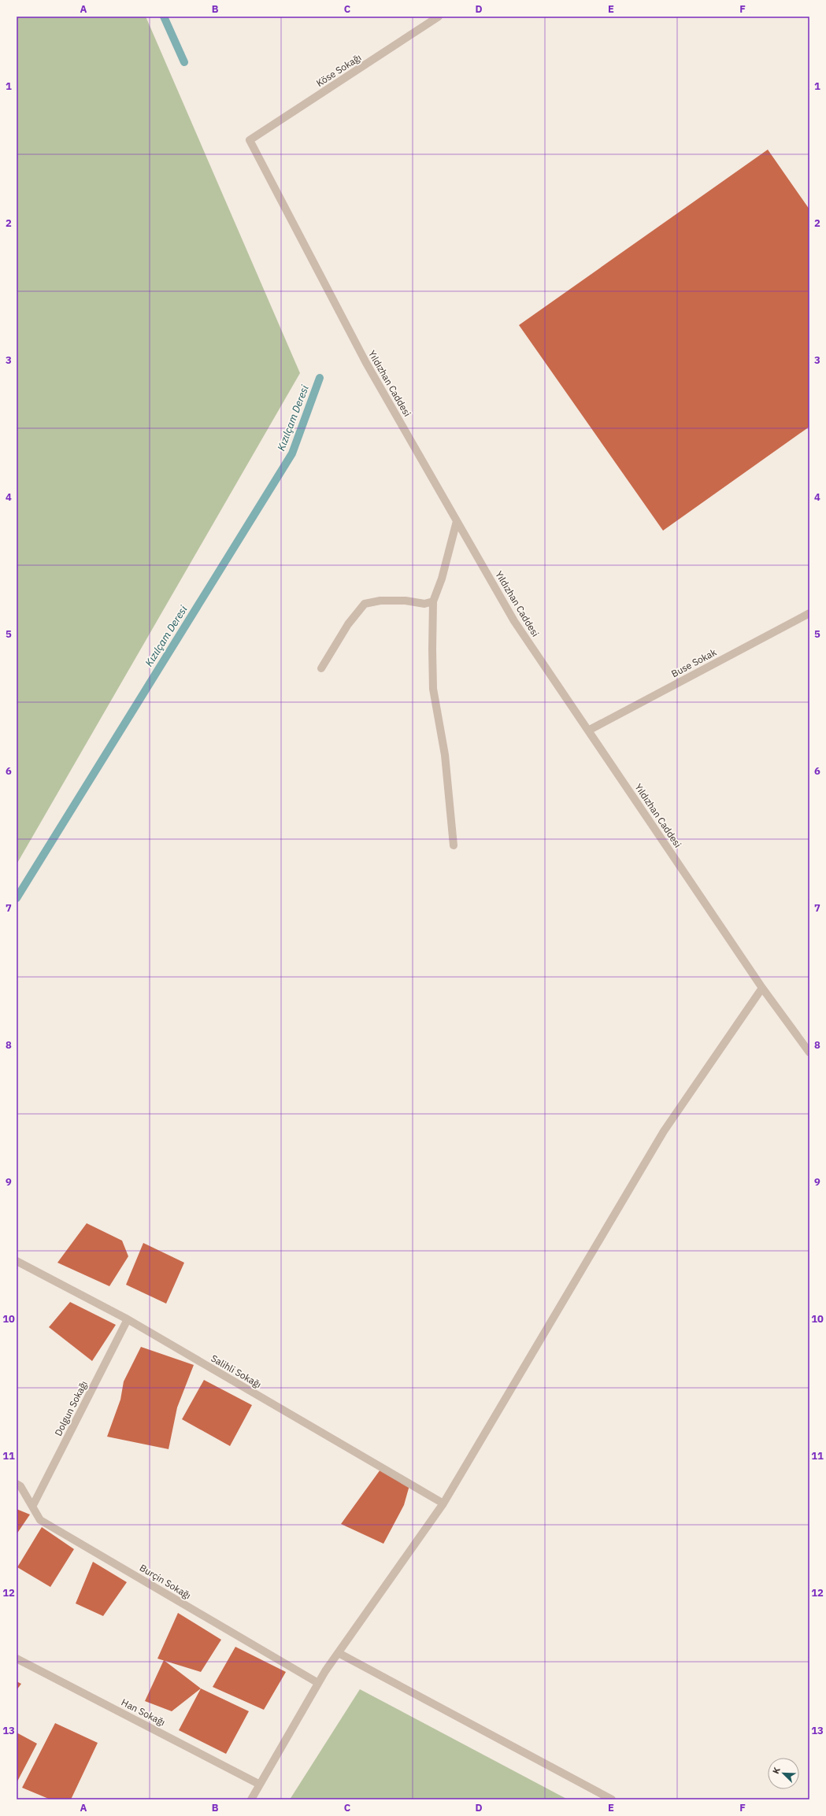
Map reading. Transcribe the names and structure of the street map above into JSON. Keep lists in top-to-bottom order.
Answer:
{
  "streets": {
    "street": [
      "Köse Sokağı",
      "Yıldızhan Caddesi",
      "Buse Sokak",
      "Salihli Sokağı",
      "Dolgun Sokağı",
      "Burçin Sokağı",
      "Han Sokağı"
    ]
  },
  "crossings": [
    ["Köse Sokağı", "Yıldızhan Caddesi"],
    ["Yıldızhan Caddesi", "Buse Sokak"],
    ["Salihli Sokağı", "Dolgun Sokağı"],
    ["Dolgun Sokağı", "Burçin Sokağı"]
  ],
  "water": ["Kızılçam Deresi"],
  "north": "top left",
  "grid": {
    "columns": [
      "A",
      "B",
      "C",
      "D",
      "E",
      "F"
    ],
    "rows": [
      "1",
      "2",
      "3",
      "4",
      "5",
      "6",
      "7",
      "8",
      "9",
      "10",
      "11",
      "12",
      "13"
    ]
  }
}
